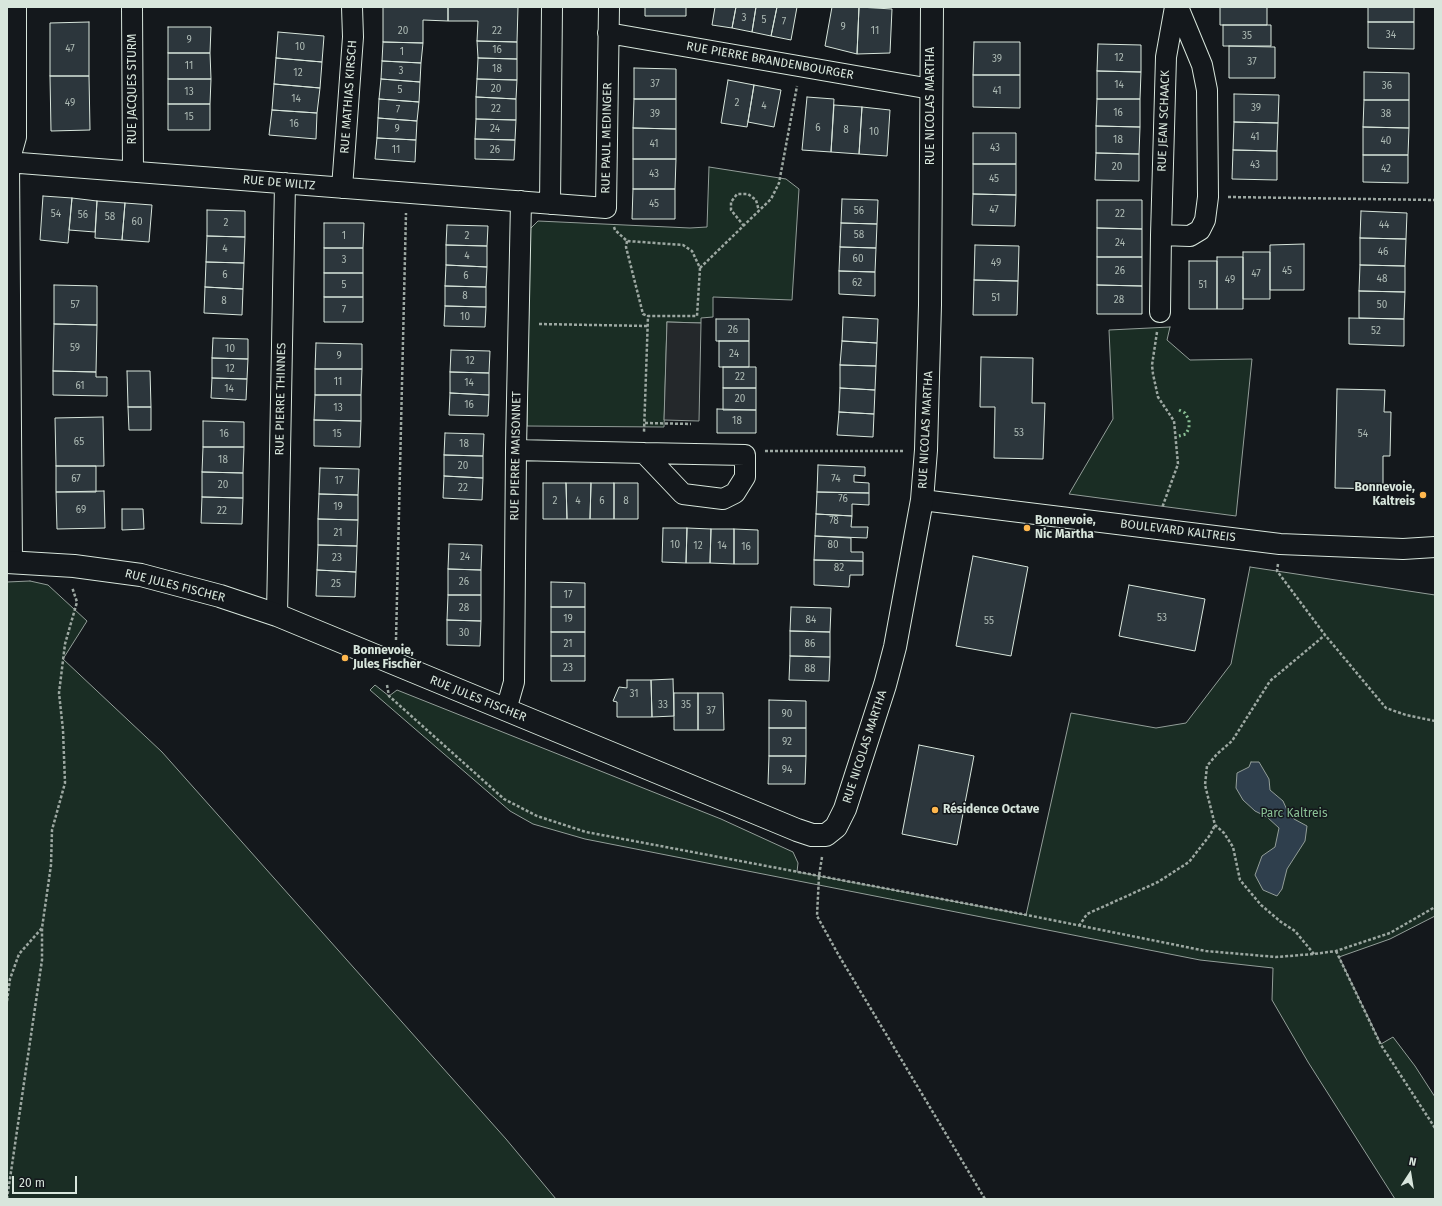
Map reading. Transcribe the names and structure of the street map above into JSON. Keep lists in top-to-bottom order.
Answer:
{
  "streets": {
    "street": [
      "RUE PIERRE BRANDENBOURGER",
      "RUE JACQUES STURM",
      "RUE MATHIAS KIRSCH",
      "RUE NICOLAS MARTHA",
      "RUE JEAN SCHAACK",
      "RUE PAUL MEDINGER",
      "RUE DE WILTZ",
      "RUE PIERRE THINNES",
      "RUE PIERRE MAISONNET",
      "BOULEVARD KALTREIS",
      "RUE JULES FISCHER"
    ]
  },
  "crossings": [
    ["RUE PIERRE BRANDENBOURGER", "RUE NICOLAS MARTHA"],
    ["RUE PIERRE BRANDENBOURGER", "RUE PAUL MEDINGER"],
    ["RUE JACQUES STURM", "RUE DE WILTZ"],
    ["RUE MATHIAS KIRSCH", "RUE DE WILTZ"],
    ["RUE NICOLAS MARTHA", "BOULEVARD KALTREIS"],
    ["RUE NICOLAS MARTHA", "RUE JULES FISCHER"],
    ["RUE PAUL MEDINGER", "RUE DE WILTZ"],
    ["RUE DE WILTZ", "RUE PIERRE THINNES"],
    ["RUE DE WILTZ", "RUE PIERRE MAISONNET"],
    ["RUE PIERRE THINNES", "RUE JULES FISCHER"],
    ["RUE PIERRE MAISONNET", "RUE JULES FISCHER"]
  ],
  "parks": ["Parc Kaltreis"],
  "places": [
    "Bonnevoie, Kaltreis",
    "Bonnevoie, Nic Martha",
    "Bonnevoie, Jules Fischer",
    "Résidence Octave"
  ],
  "house_numbers": [
    "3",
    "5",
    "7",
    "9",
    "20",
    "22",
    "11",
    "34",
    "35",
    "9",
    "10",
    "47",
    "16",
    "1",
    "12",
    "39",
    "37",
    "11",
    "18",
    "3",
    "12",
    "37",
    "14",
    "36",
    "20",
    "5",
    "41",
    "13",
    "14",
    "49",
    "2",
    "4",
    "39",
    "22",
    "7",
    "16",
    "39",
    "38",
    "15",
    "16",
    "6",
    "9",
    "24",
    "8",
    "10",
    "41",
    "18",
    "40",
    "41",
    "43",
    "11",
    "26",
    "43",
    "20",
    "42",
    "43",
    "45",
    "45",
    "47",
    "56",
    "54",
    "22",
    "56",
    "58",
    "60",
    "2",
    "44",
    "58",
    "1",
    "2",
    "24",
    "4",
    "46",
    "4",
    "60",
    "3",
    "49",
    "26",
    "45",
    "47",
    "6",
    "6",
    "48",
    "49",
    "62",
    "5",
    "51",
    "8",
    "51",
    "28",
    "8",
    "57",
    "50",
    "7",
    "10",
    "26",
    "52",
    "59",
    "10",
    "24",
    "9",
    "12",
    "12",
    "22",
    "11",
    "14",
    "61",
    "14",
    "20",
    "16",
    "13",
    "18",
    "53",
    "16",
    "15",
    "54",
    "65",
    "18",
    "18",
    "20",
    "67",
    "74",
    "17",
    "20",
    "22",
    "76",
    "2",
    "4",
    "6",
    "8",
    "19",
    "69",
    "22",
    "78",
    "21",
    "10",
    "80",
    "12",
    "14",
    "16",
    "24",
    "23",
    "82",
    "26",
    "25",
    "17",
    "28",
    "53",
    "19",
    "84",
    "55",
    "30",
    "21",
    "86",
    "23",
    "88",
    "31",
    "33",
    "35",
    "37",
    "90",
    "92",
    "94"
  ],
  "scale_bar": "20 m",
  "north": "top"
}
